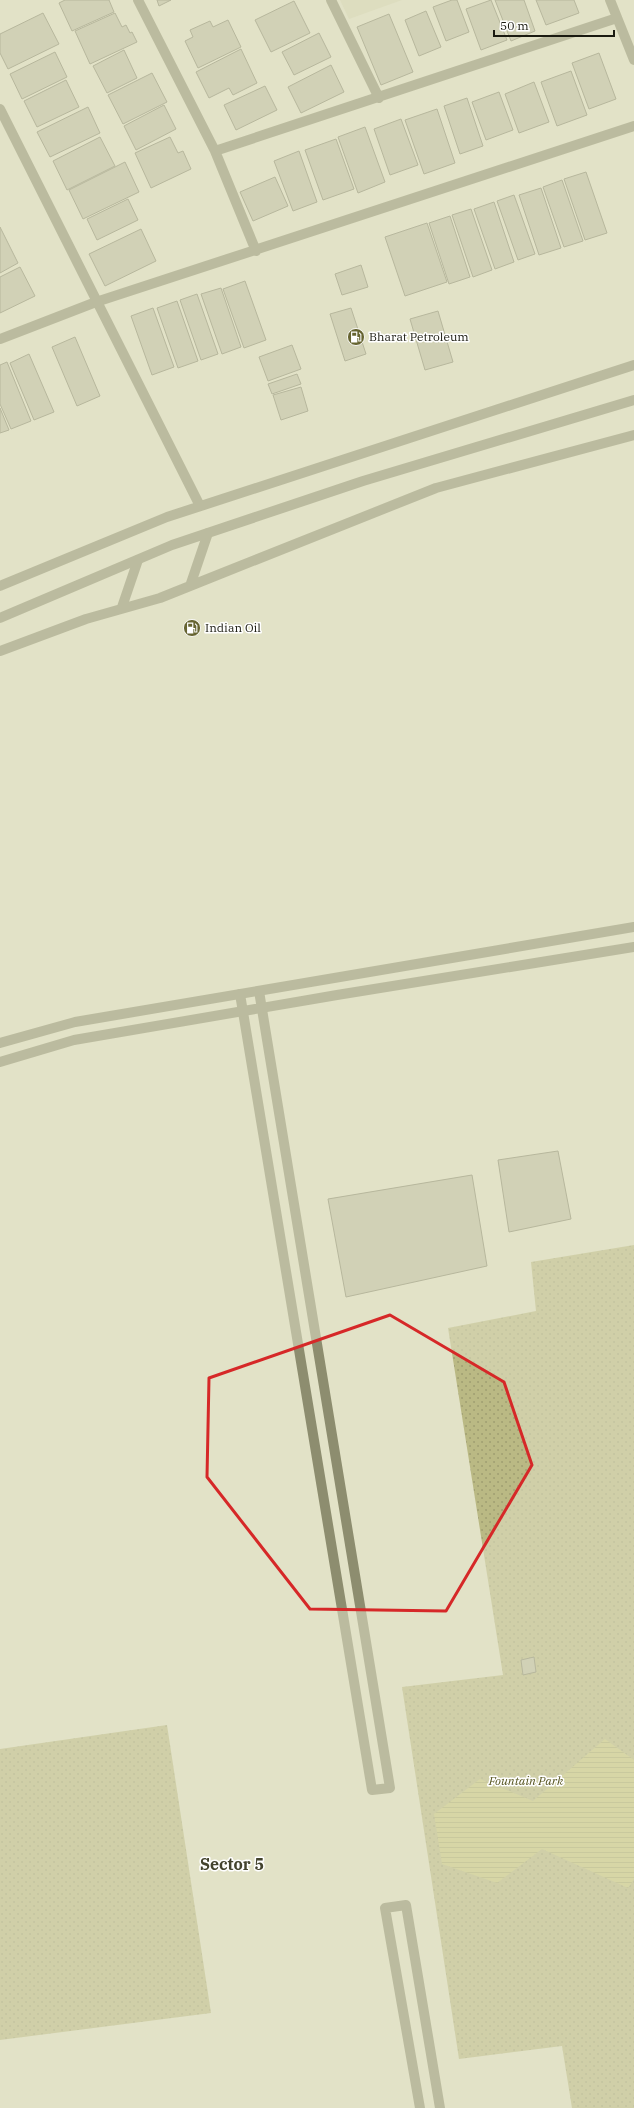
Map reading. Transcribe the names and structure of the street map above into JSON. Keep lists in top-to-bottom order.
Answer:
{
  "districts": ["Sector 5"],
  "parks": ["Fountain Park"],
  "places": {
    "fuel station": ["Bharat Petroleum", "Indian Oil"]
  },
  "scale_bar": "50 m"
}
